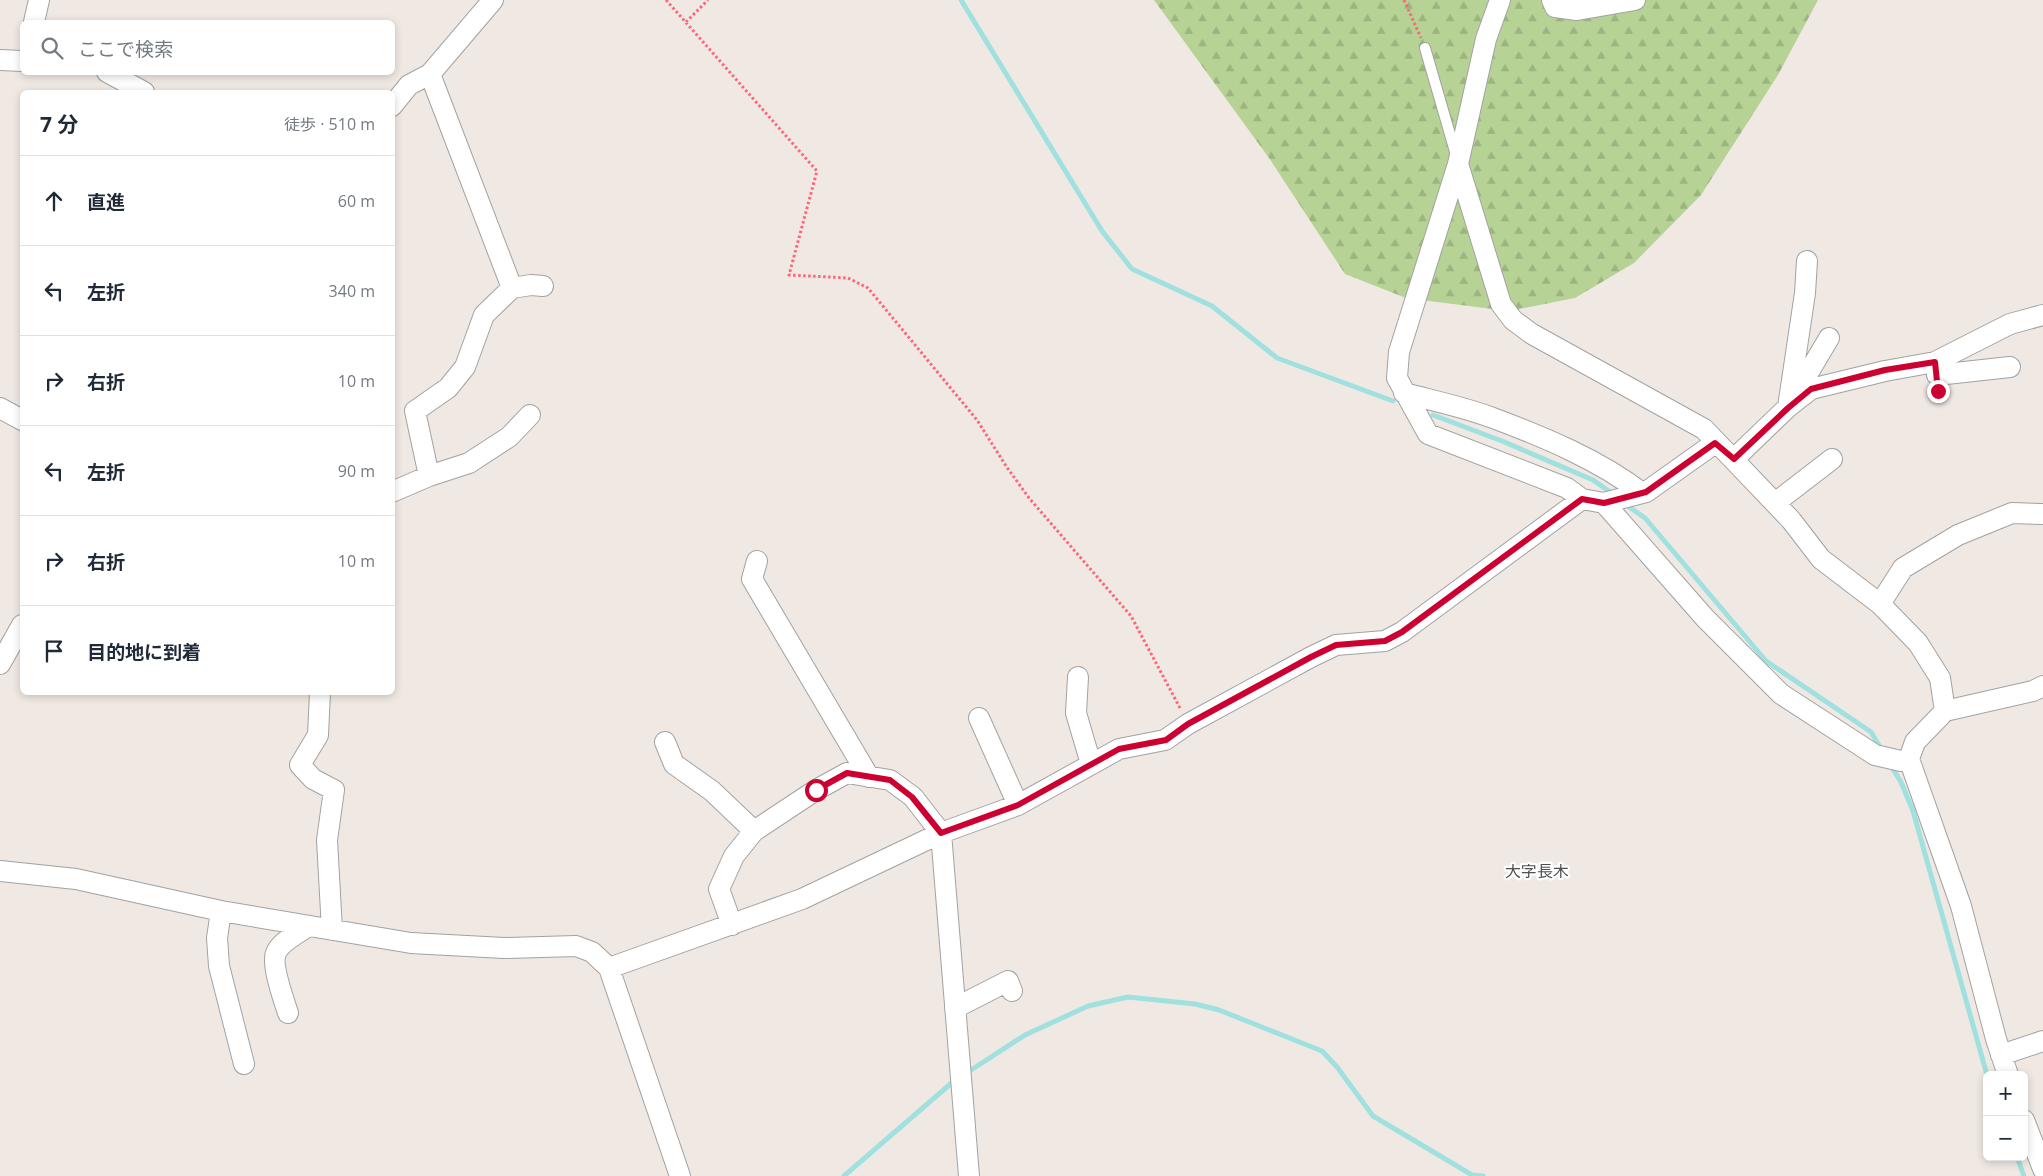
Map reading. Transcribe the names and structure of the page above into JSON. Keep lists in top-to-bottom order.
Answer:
{
  "districts": ["大字長木"],
  "page": {
    "search": "ここで検索",
    "heading": ["7 分", "徒歩 · 510 m"],
    "list": [
      ["直進", "60 m"],
      ["左折", "340 m"],
      ["右折", "10 m"],
      ["左折", "90 m"],
      ["右折", "10 m"],
      "目的地に到着"
    ],
    "map_buttons": ["+", "−"]
  }
}
